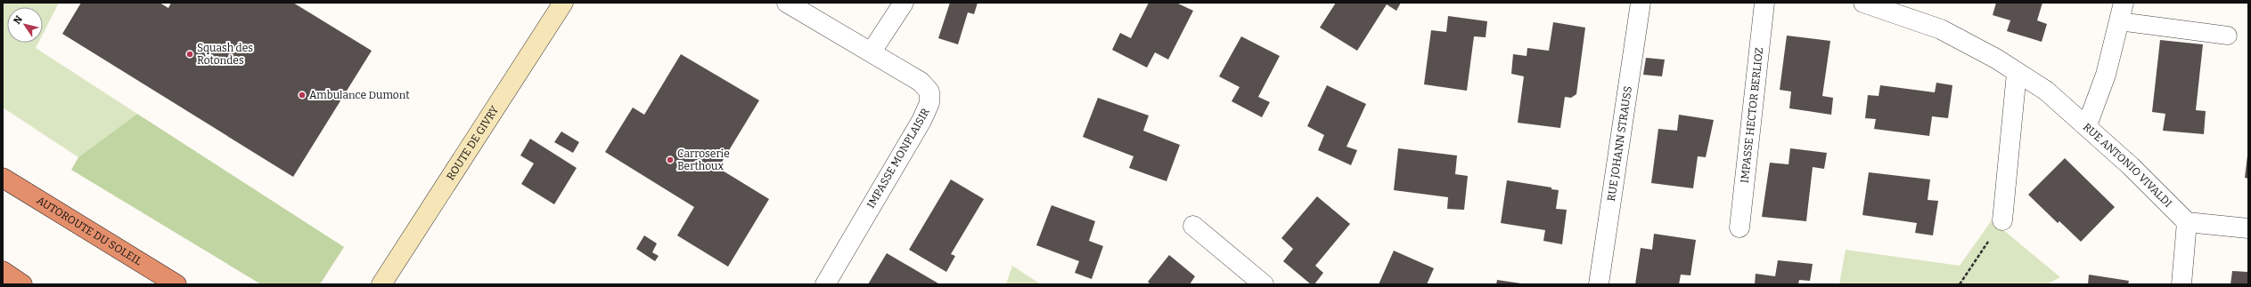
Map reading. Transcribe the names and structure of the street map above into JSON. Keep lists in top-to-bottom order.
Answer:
{
  "streets": {
    "highway": ["AUTOROUTE DU SOLEIL"],
    "main road": ["ROUTE DE GIVRY"],
    "street": [
      "IMPASSE HECTOR BERLIOZ",
      "RUE JOHANN STRAUSS",
      "IMPASSE MONPLAISIR",
      "RUE ANTONIO VIVALDI"
    ]
  },
  "places": ["Squash des Rotondes", "Ambulance Dumont", "Carroserie Berthoux"],
  "north": "top left"
}
